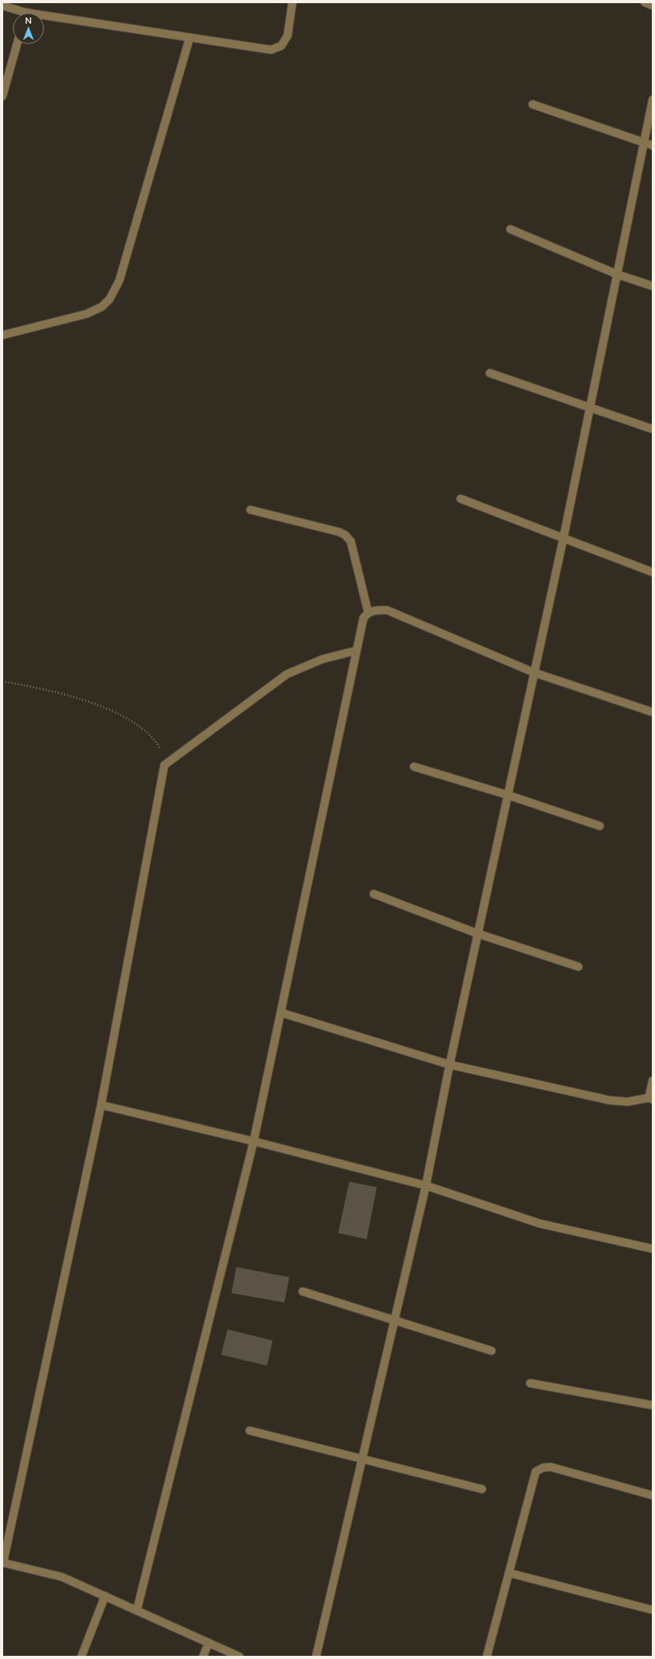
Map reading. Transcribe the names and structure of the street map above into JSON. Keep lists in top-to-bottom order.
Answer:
{
  "north": "top"
}
